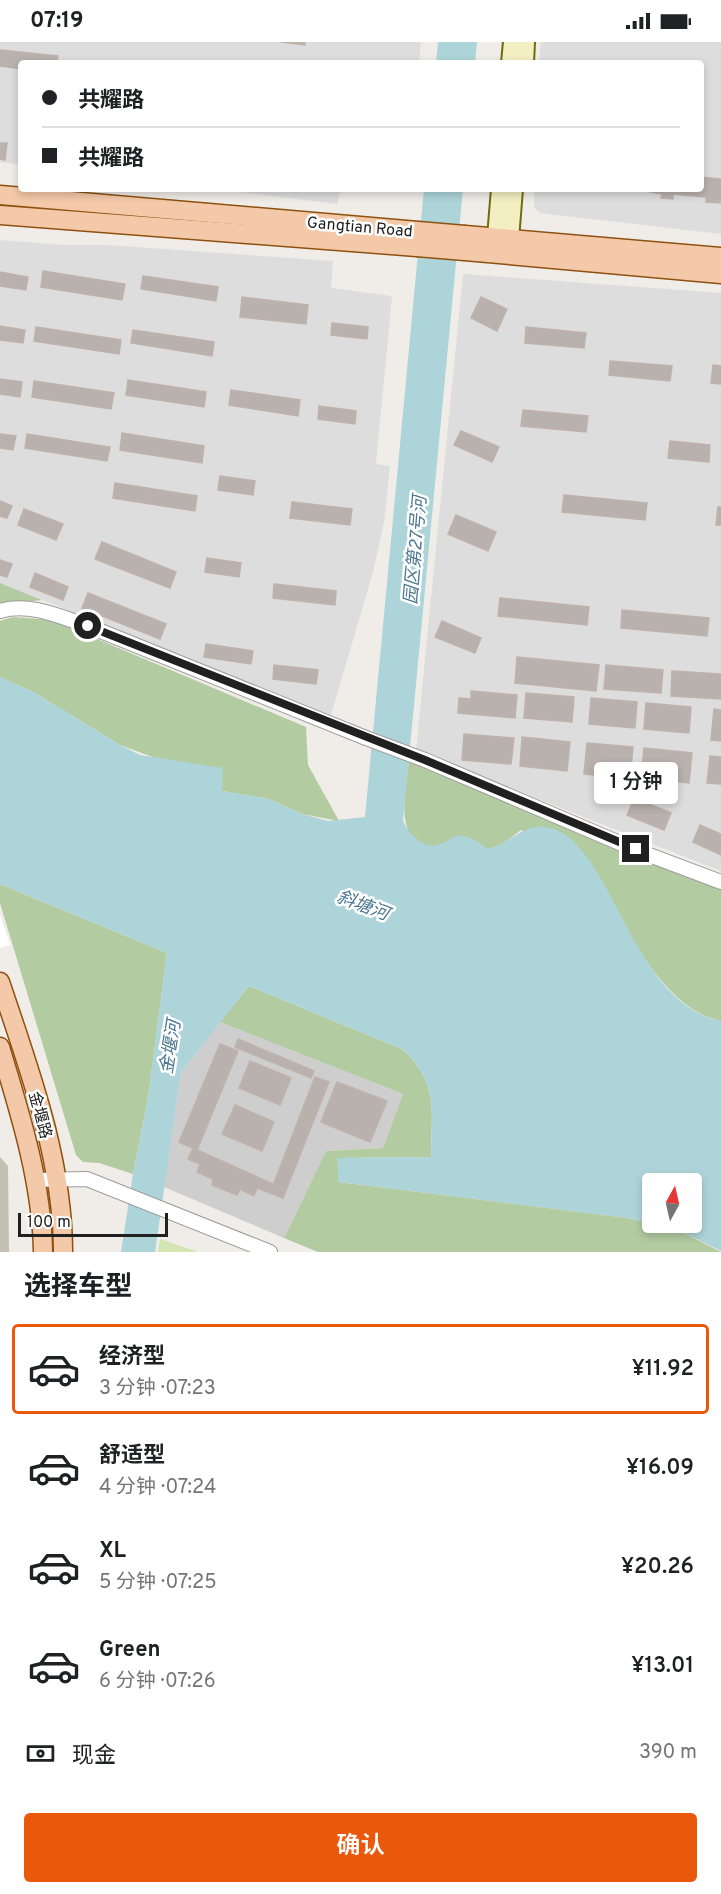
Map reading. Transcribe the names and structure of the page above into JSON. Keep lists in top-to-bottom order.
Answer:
{
  "streets": {
    "main road": ["Gangtian Road", "金堰路"]
  },
  "water": ["园区第27号河", "斜塘河", "金堰河"],
  "scale_bar": "100 m",
  "north": "top",
  "page": {
    "status": "07:19",
    "banner": ["共耀路", "共耀路"],
    "bubble": "1 分钟",
    "scale": "100 m",
    "heading": "选择车型",
    "list": [
      {
        "name": "经济型",
        "note": "3 分钟 · 07:23",
        "value": "¥11.92"
      },
      {
        "name": "舒适型",
        "note": "4 分钟 · 07:24",
        "value": "¥16.09"
      },
      {
        "name": "XL",
        "note": "5 分钟 · 07:25",
        "value": "¥20.26"
      },
      {
        "name": "Green",
        "note": "6 分钟 · 07:26",
        "value": "¥13.01"
      }
    ],
    "pay": ["现金", "390 m"],
    "buttons": "确认"
  }
}
